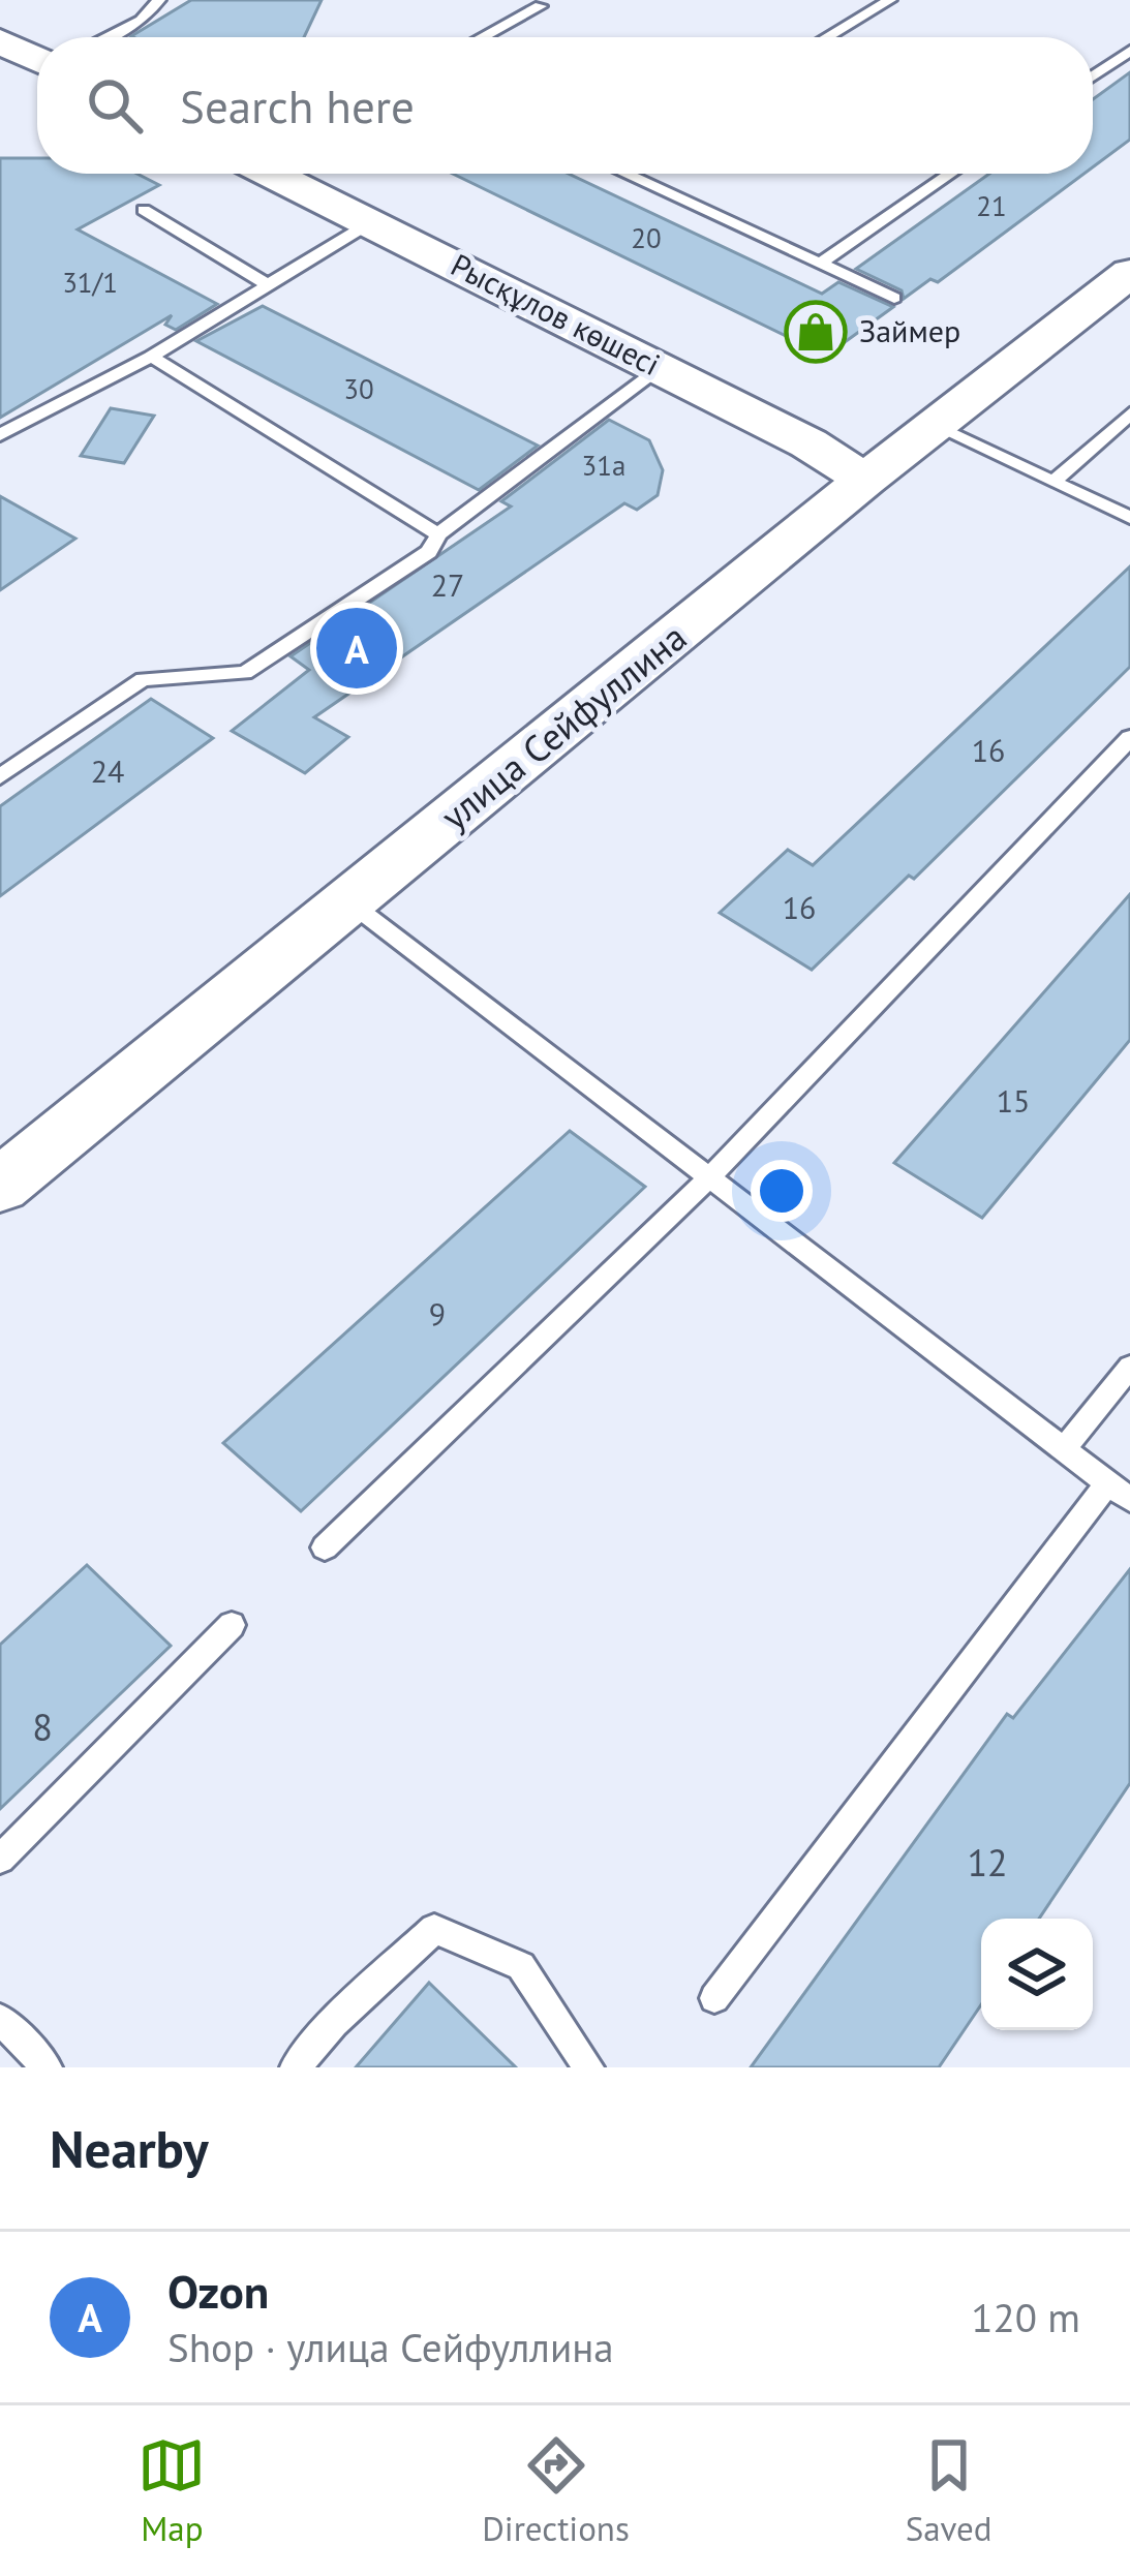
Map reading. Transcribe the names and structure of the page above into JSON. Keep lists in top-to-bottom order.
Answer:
{
  "streets": {
    "street": ["Рысқұлов көшесі", "улица Сейфуллина"]
  },
  "crossings": [
    ["Рысқұлов көшесі", "улица Сейфуллина"]
  ],
  "places": {
    "shop": ["Займер"]
  },
  "house_numbers": [
    "21",
    "20",
    "31/1",
    "30",
    "31а",
    "27",
    "16",
    "24",
    "16",
    "15",
    "9",
    "8",
    "12"
  ],
  "page": {
    "search": "Search here",
    "pins": "A",
    "heading": "Nearby",
    "list": [
      {
        "mark": "A",
        "name": "Ozon",
        "note": "Shop · улица Сейфуллина",
        "value": "120 m"
      }
    ],
    "nav": ["Map", "Directions", "Saved"]
  }
}
